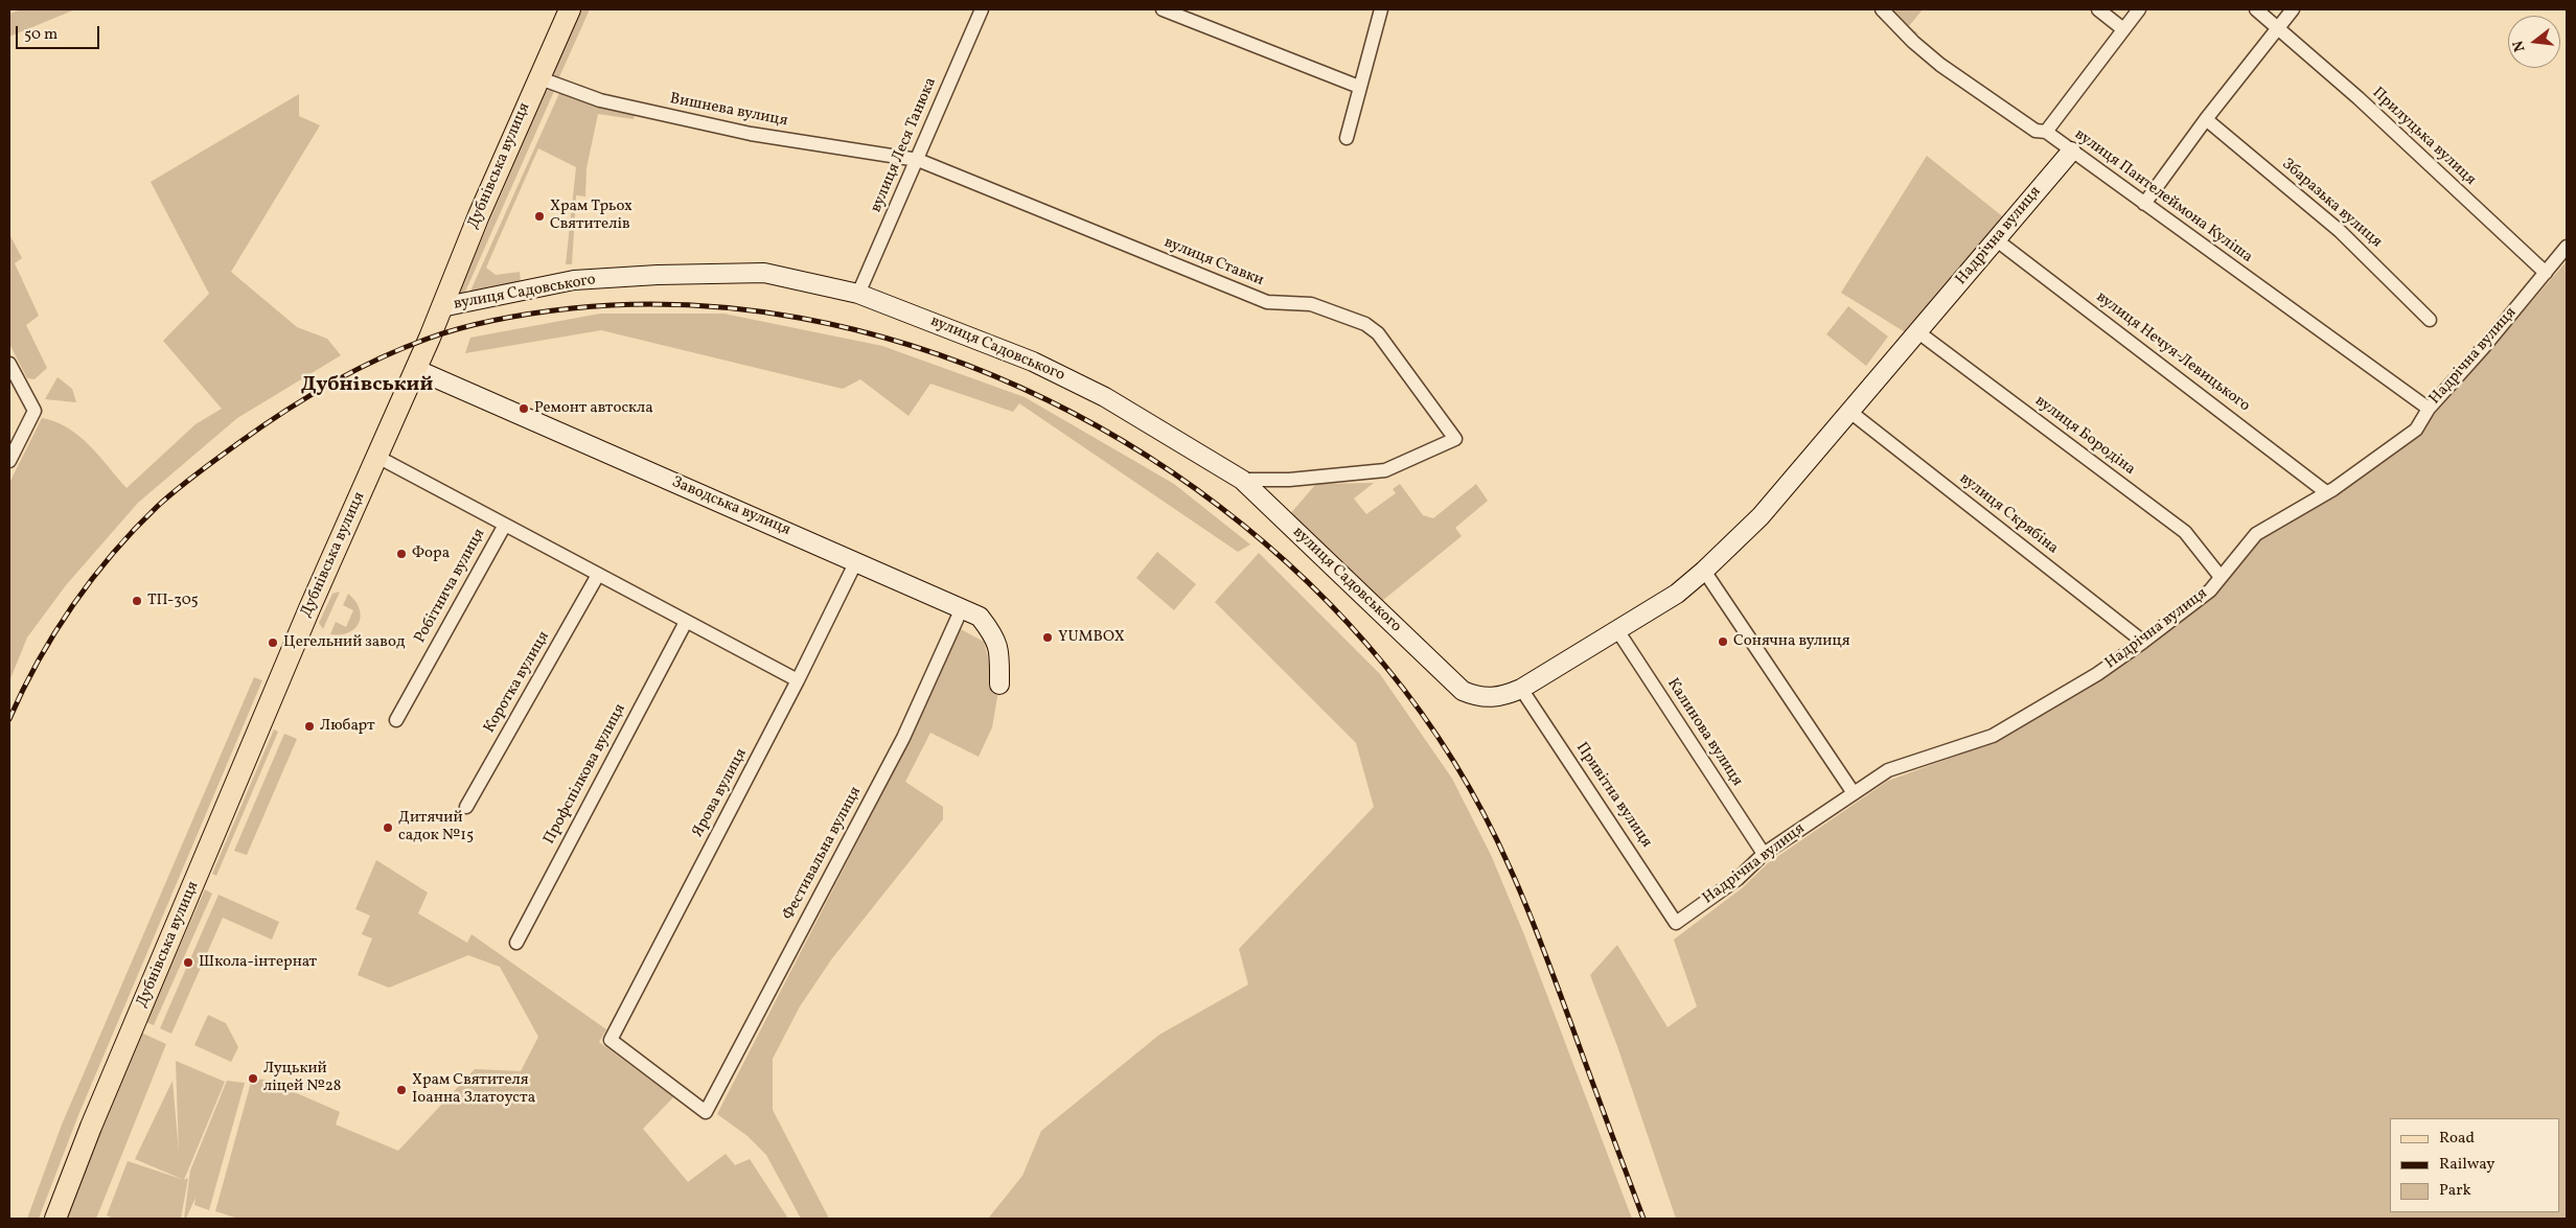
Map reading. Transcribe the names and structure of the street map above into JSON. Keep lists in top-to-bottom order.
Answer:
{
  "streets": {
    "main road": ["Дубнівська вулиця"],
    "street": [
      "Вишнева вулиця",
      "Прилуцька вулиця",
      "вулиця Леся Танюка",
      "вулиця Пантелеймона Куліша",
      "Збаразька вулиця",
      "Надрічна вулиця",
      "вулиця Ставки",
      "вулиця Садовського",
      "вулиця Нечуя-Левицького",
      "вулиця Бородіна",
      "Заводська вулиця",
      "вулиця Скрябіна",
      "Робітнича вулиця",
      "Коротка вулиця",
      "Калинова вулиця",
      "Профспілкова вулиця",
      "Ярова вулиця",
      "Привітна вулиця",
      "Фестивальна вулиця"
    ]
  },
  "crossings": [
    ["Вишнева вулиця", "вулиця Леся Танюка"],
    ["Вишнева вулиця", "Дубнівська вулиця"],
    ["Вишнева вулиця", "вулиця Ставки"],
    ["Прилуцька вулиця", "Надрічна вулиця"],
    ["вулиця Леся Танюка", "вулиця Ставки"],
    ["вулиця Леся Танюка", "вулиця Садовського"],
    ["Дубнівська вулиця", "вулиця Садовського"],
    ["Дубнівська вулиця", "Заводська вулиця"],
    ["вулиця Пантелеймона Куліша", "Надрічна вулиця"],
    ["Надрічна вулиця", "вулиця Садовського"],
    ["Надрічна вулиця", "вулиця Нечуя-Левицького"],
    ["Надрічна вулиця", "вулиця Бородіна"],
    ["Надрічна вулиця", "вулиця Скрябіна"],
    ["Надрічна вулиця", "Калинова вулиця"],
    ["Надрічна вулиця", "Привітна вулиця"],
    ["вулиця Ставки", "вулиця Садовського"],
    ["Заводська вулиця", "Ярова вулиця"],
    ["Заводська вулиця", "Фестивальна вулиця"],
    ["Ярова вулиця", "Фестивальна вулиця"]
  ],
  "districts": ["Дубнівський"],
  "places": [
    "Храм Трьох Святителів",
    "Ремонт автоскла",
    "Фора",
    "ТП-305",
    "YUMBOX",
    "Сонячна вулиця",
    "Цегельний завод",
    "Любарт",
    "Дитячий садок №15",
    "Школа-інтернат",
    "Луцький ліцей №28",
    "Храм Святителя Іоанна Златоуста"
  ],
  "legend": ["Road", "Railway", "Park"],
  "scale_bar": "50 m",
  "north": "left"
}
